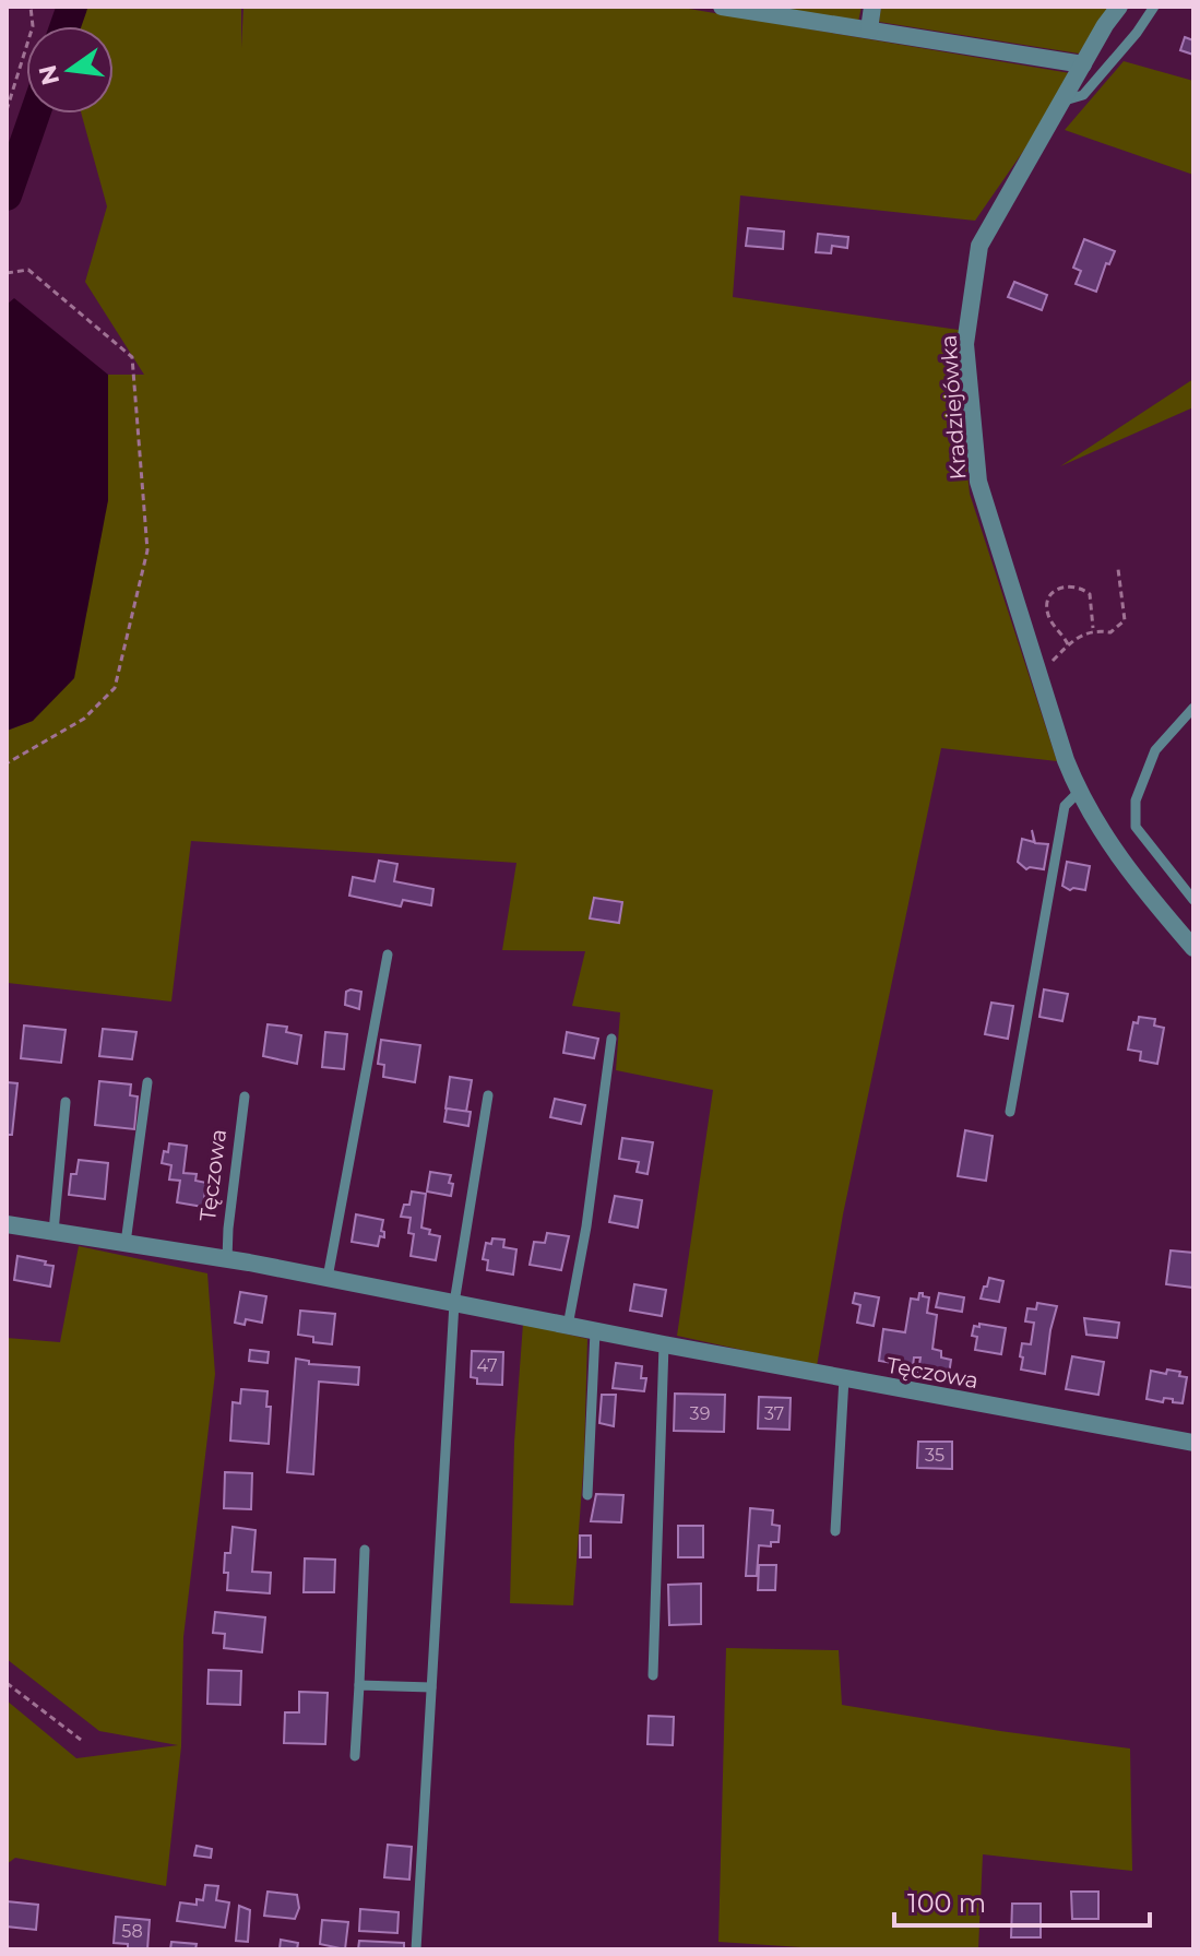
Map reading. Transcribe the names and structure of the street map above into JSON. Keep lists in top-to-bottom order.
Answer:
{
  "streets": {
    "street": ["Kradziejówka", "Tęczowa"]
  },
  "house_numbers": [
    "47",
    "39",
    "37",
    "35",
    "58"
  ],
  "scale_bar": "100 m",
  "north": "left"
}
